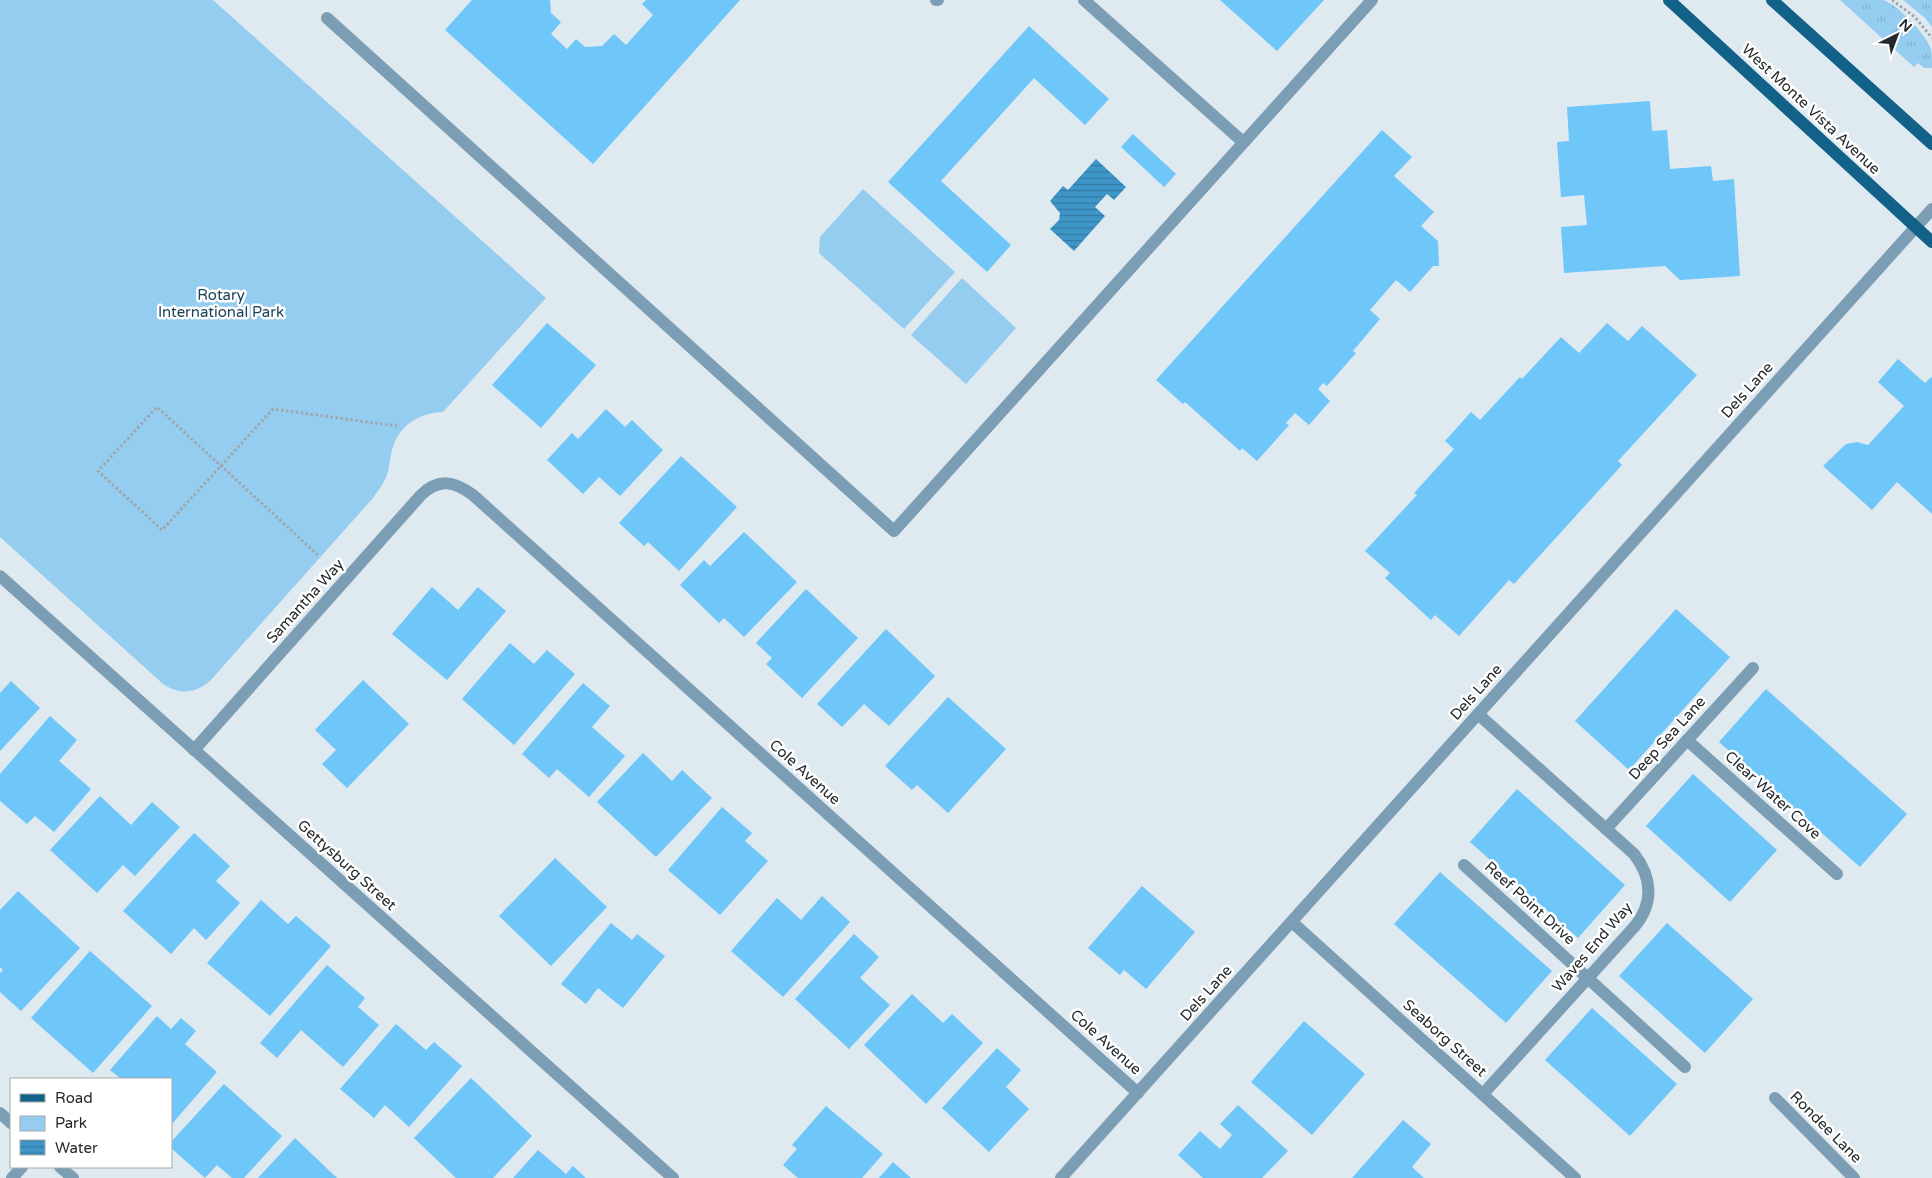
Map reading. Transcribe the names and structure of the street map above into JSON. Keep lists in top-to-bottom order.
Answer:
{
  "streets": {
    "main road": ["West Monte Vista Avenue"],
    "street": [
      "Dels Lane",
      "Samantha Way",
      "Deep Sea Lane",
      "Cole Avenue",
      "Clear Water Cove",
      "Gettysburg Street",
      "Reef Point Drive",
      "Waves End Way",
      "Seaborg Street",
      "Rondee Lane"
    ]
  },
  "crossings": [
    ["West Monte Vista Avenue", "Dels Lane"],
    ["Dels Lane", "Cole Avenue"],
    ["Dels Lane", "Waves End Way"],
    ["Dels Lane", "Seaborg Street"],
    ["Samantha Way", "Cole Avenue"],
    ["Samantha Way", "Gettysburg Street"],
    ["Deep Sea Lane", "Clear Water Cove"],
    ["Deep Sea Lane", "Waves End Way"],
    ["Reef Point Drive", "Waves End Way"],
    ["Waves End Way", "Seaborg Street"]
  ],
  "parks": ["Rotary International Park"],
  "legend": ["Road", "Park", "Water"],
  "north": "top right"
}
